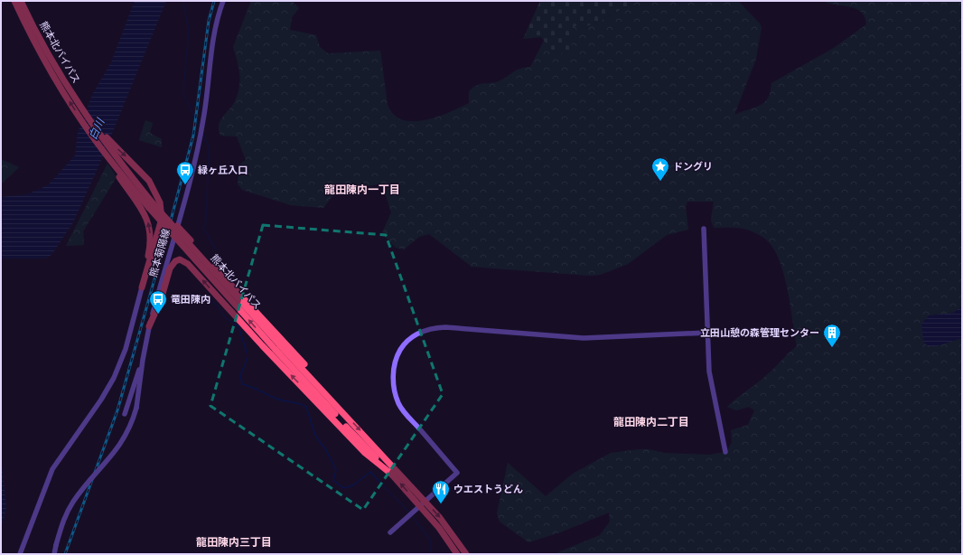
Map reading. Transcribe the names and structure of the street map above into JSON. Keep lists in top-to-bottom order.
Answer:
{
  "streets": {
    "highway": ["熊本北バイパス"],
    "street": ["熊本菊陽線"]
  },
  "districts": ["龍田陳内一丁目", "龍田陳内二丁目", "龍田陳内三丁目"],
  "water": ["白川"],
  "places": {
    "place": ["ドングリ"],
    "bus stop": ["緑ヶ丘入口", "竜田陳内"],
    "building": ["立田山憩の森管理センター"],
    "restaurant": ["ウエストうどん"]
  }
}
